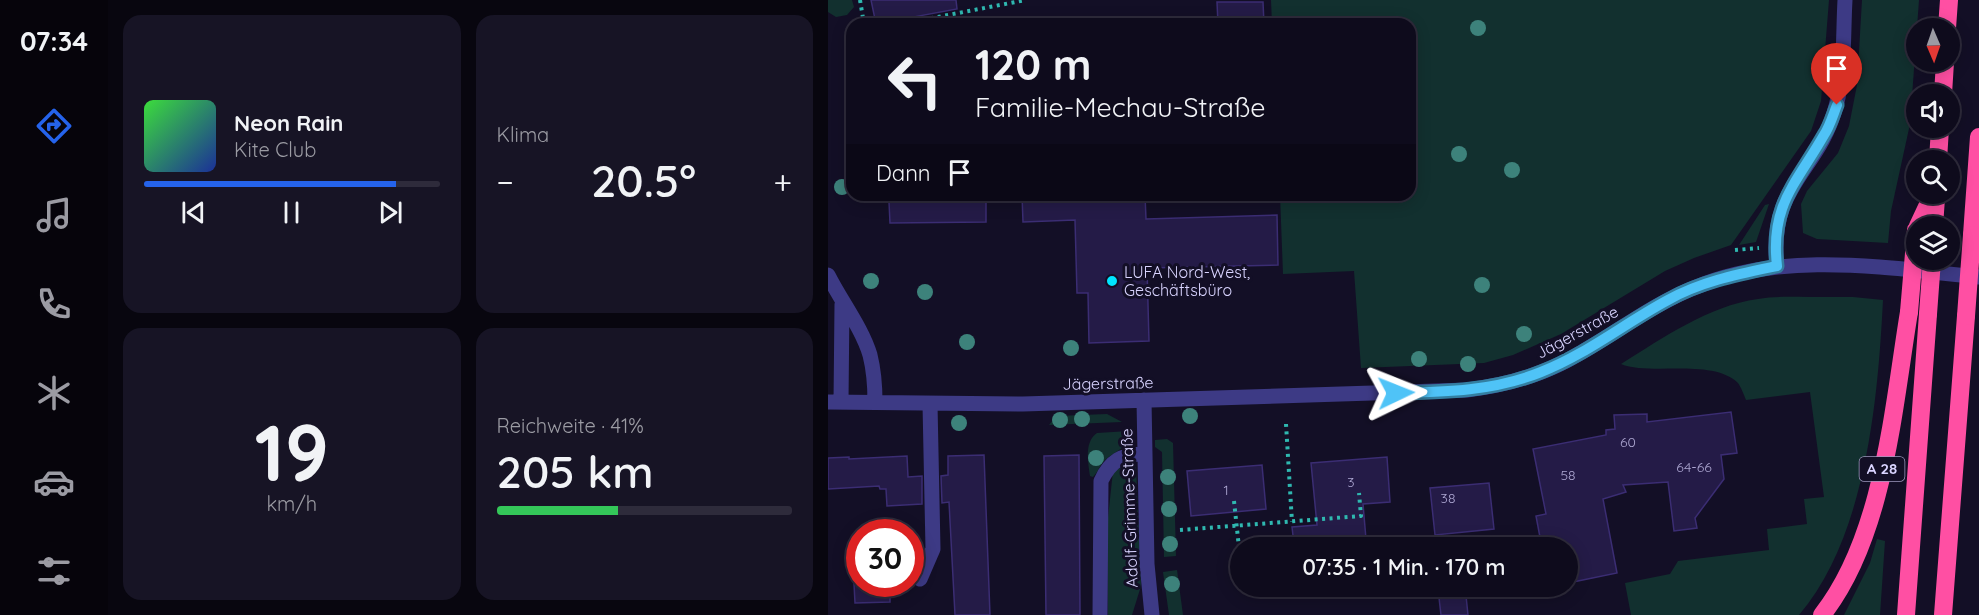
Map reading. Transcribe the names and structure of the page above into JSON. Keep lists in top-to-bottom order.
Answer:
{
  "streets": {
    "highway": ["A 28"],
    "street": ["Jägerstraße", "Adolf-Grimme-Straße"]
  },
  "crossings": [
    ["Jägerstraße", "Adolf-Grimme-Straße"]
  ],
  "places": ["LUFA Nord-West, Geschäftsbüro"],
  "house_numbers": [
    "60",
    "64-66",
    "58",
    "3",
    "1",
    "38"
  ],
  "north": "bottom",
  "page": {
    "tabs": "07:34",
    "tile": [
      "Klima",
      ["19", "km/h"],
      ["Reichweite · 41%", "205 km"]
    ],
    "turn": ["120 m", "Familie-Mechau-Straße"],
    "song": ["Neon Rain", "Kite Club"],
    "then": "Dann",
    "heat": ["−", "20.5°", "+"],
    "limit": "30",
    "trip": "07:35 · 1 Min. · 170 m"
  }
}
